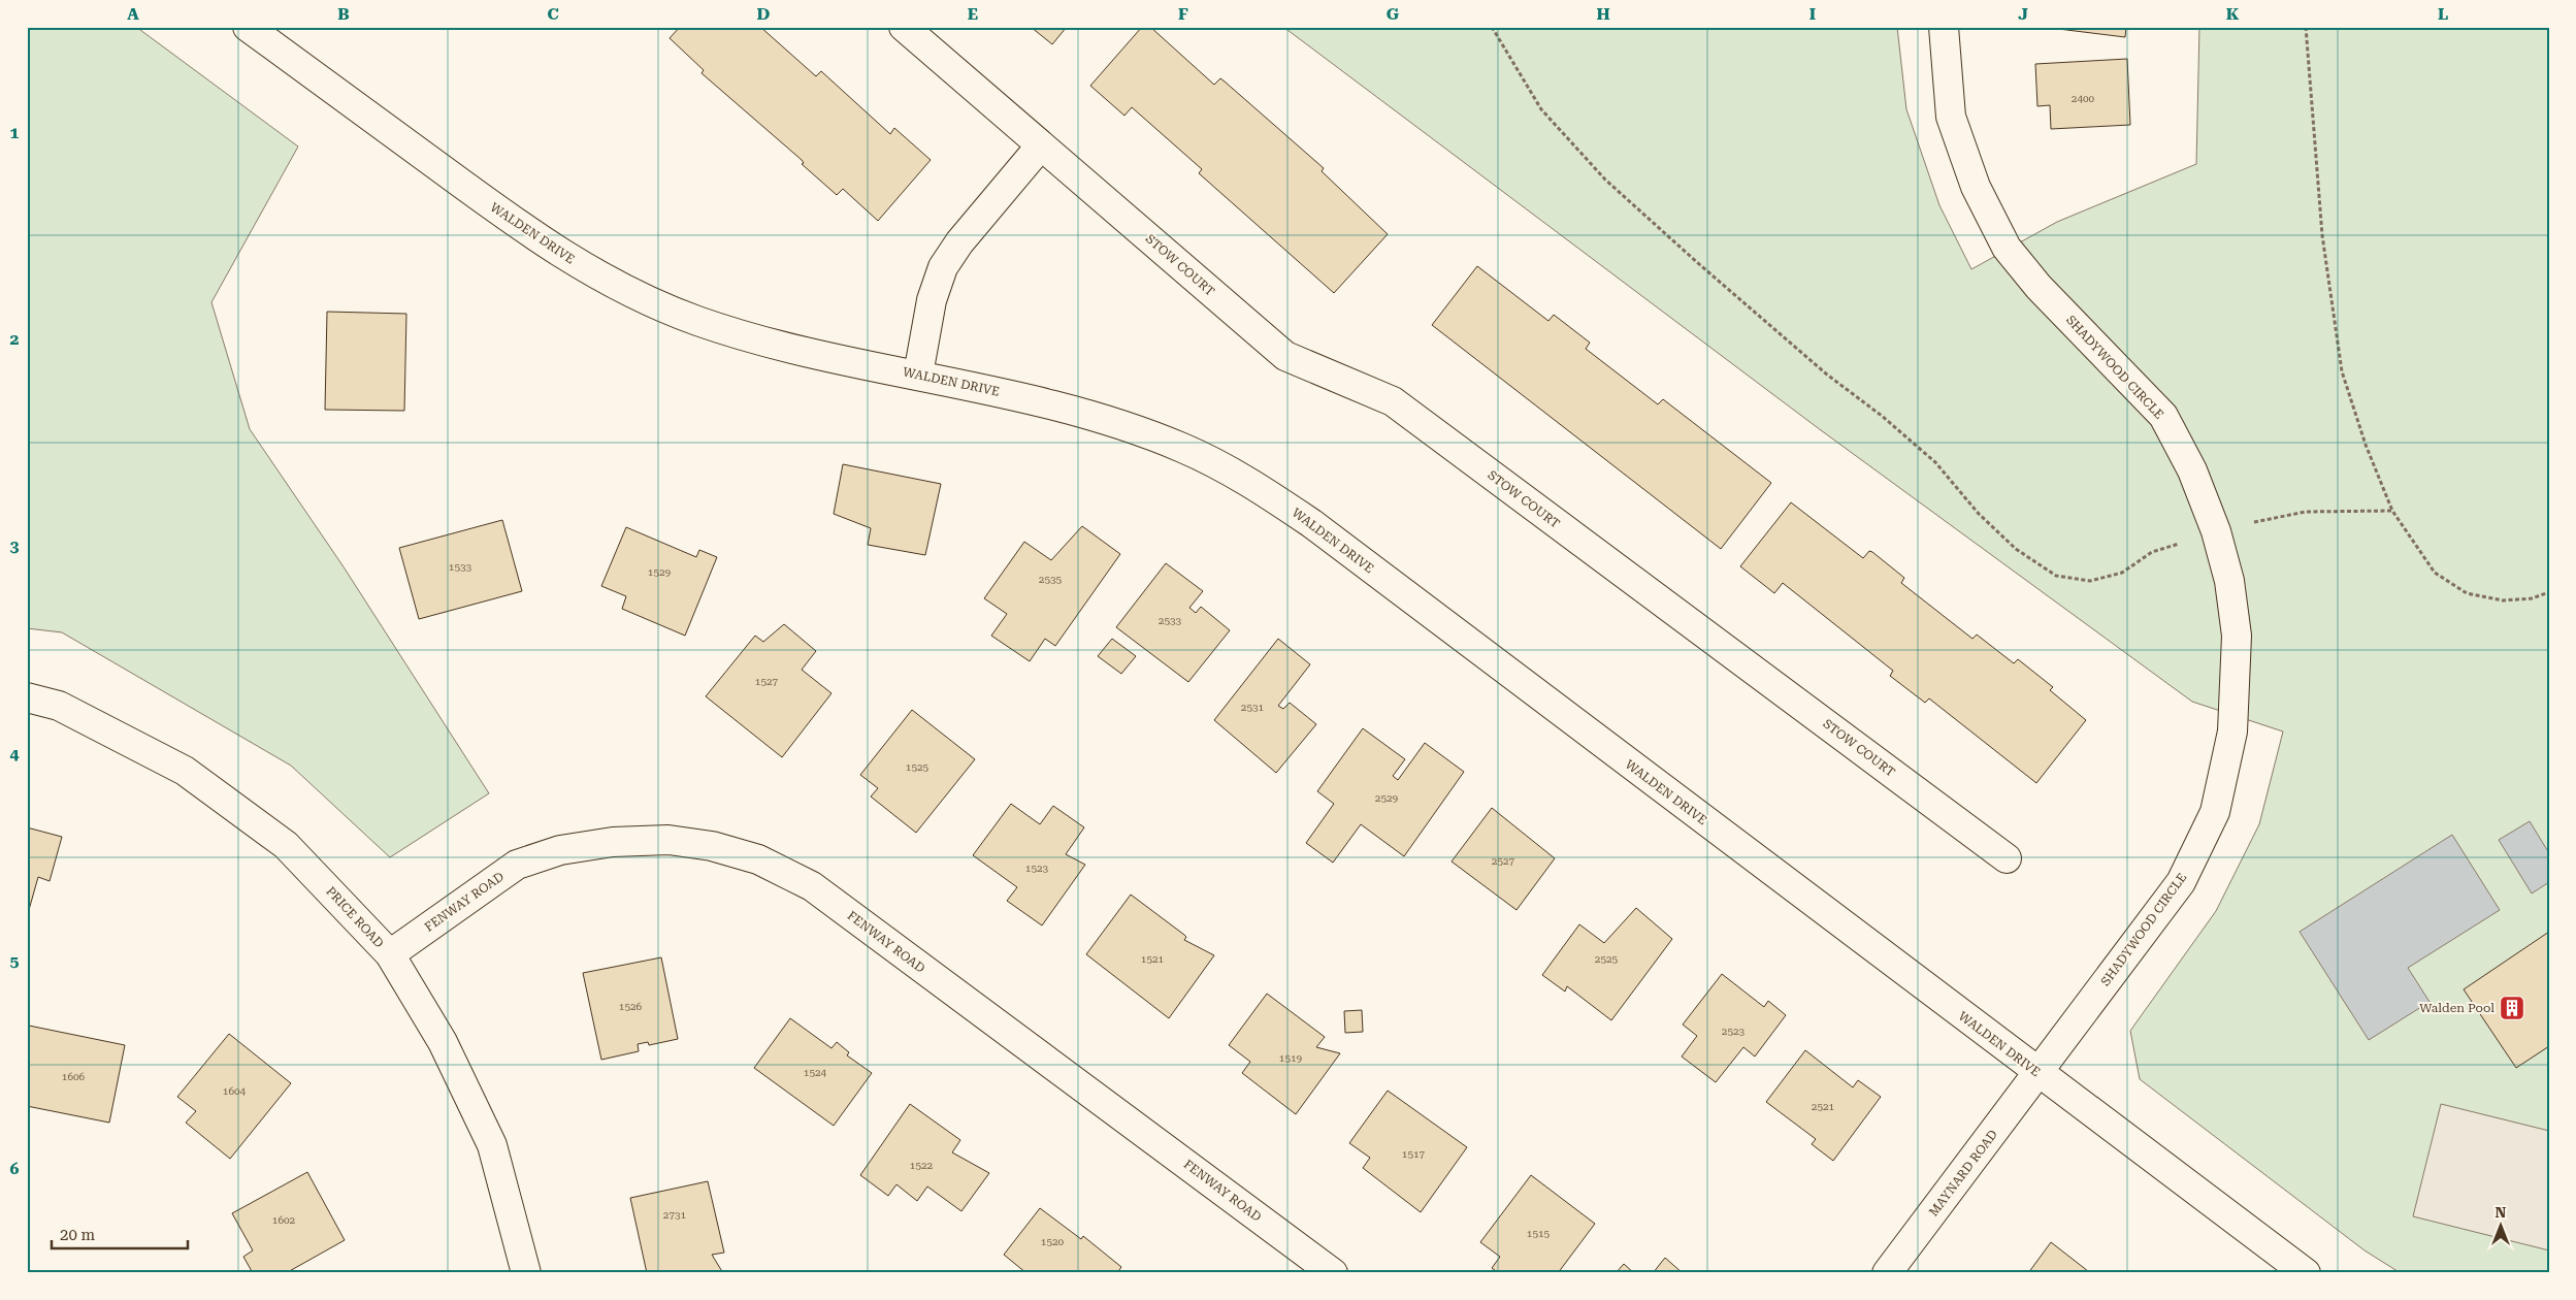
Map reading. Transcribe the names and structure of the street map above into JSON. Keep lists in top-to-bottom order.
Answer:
{
  "streets": {
    "street": [
      "WALDEN DRIVE",
      "STOW COURT",
      "SHADYWOOD CIRCLE",
      "FENWAY ROAD",
      "PRICE ROAD",
      "MAYNARD ROAD"
    ]
  },
  "crossings": [
    ["WALDEN DRIVE", "SHADYWOOD CIRCLE"],
    ["WALDEN DRIVE", "MAYNARD ROAD"],
    ["SHADYWOOD CIRCLE", "MAYNARD ROAD"],
    ["FENWAY ROAD", "PRICE ROAD"]
  ],
  "places": {
    "building": ["Walden Pool"]
  },
  "house_numbers": [
    "2400",
    "1533",
    "1529",
    "2535",
    "2533",
    "1527",
    "2531",
    "1525",
    "2529",
    "2527",
    "1523",
    "1521",
    "2525",
    "1526",
    "2523",
    "1519",
    "1524",
    "1606",
    "1604",
    "2521",
    "1517",
    "1522",
    "2731",
    "1602",
    "1515",
    "1520"
  ],
  "scale_bar": "20 m",
  "north": "top",
  "grid": {
    "columns": [
      "A",
      "B",
      "C",
      "D",
      "E",
      "F",
      "G",
      "H",
      "I",
      "J",
      "K",
      "L"
    ],
    "rows": [
      "1",
      "2",
      "3",
      "4",
      "5",
      "6"
    ]
  }
}
